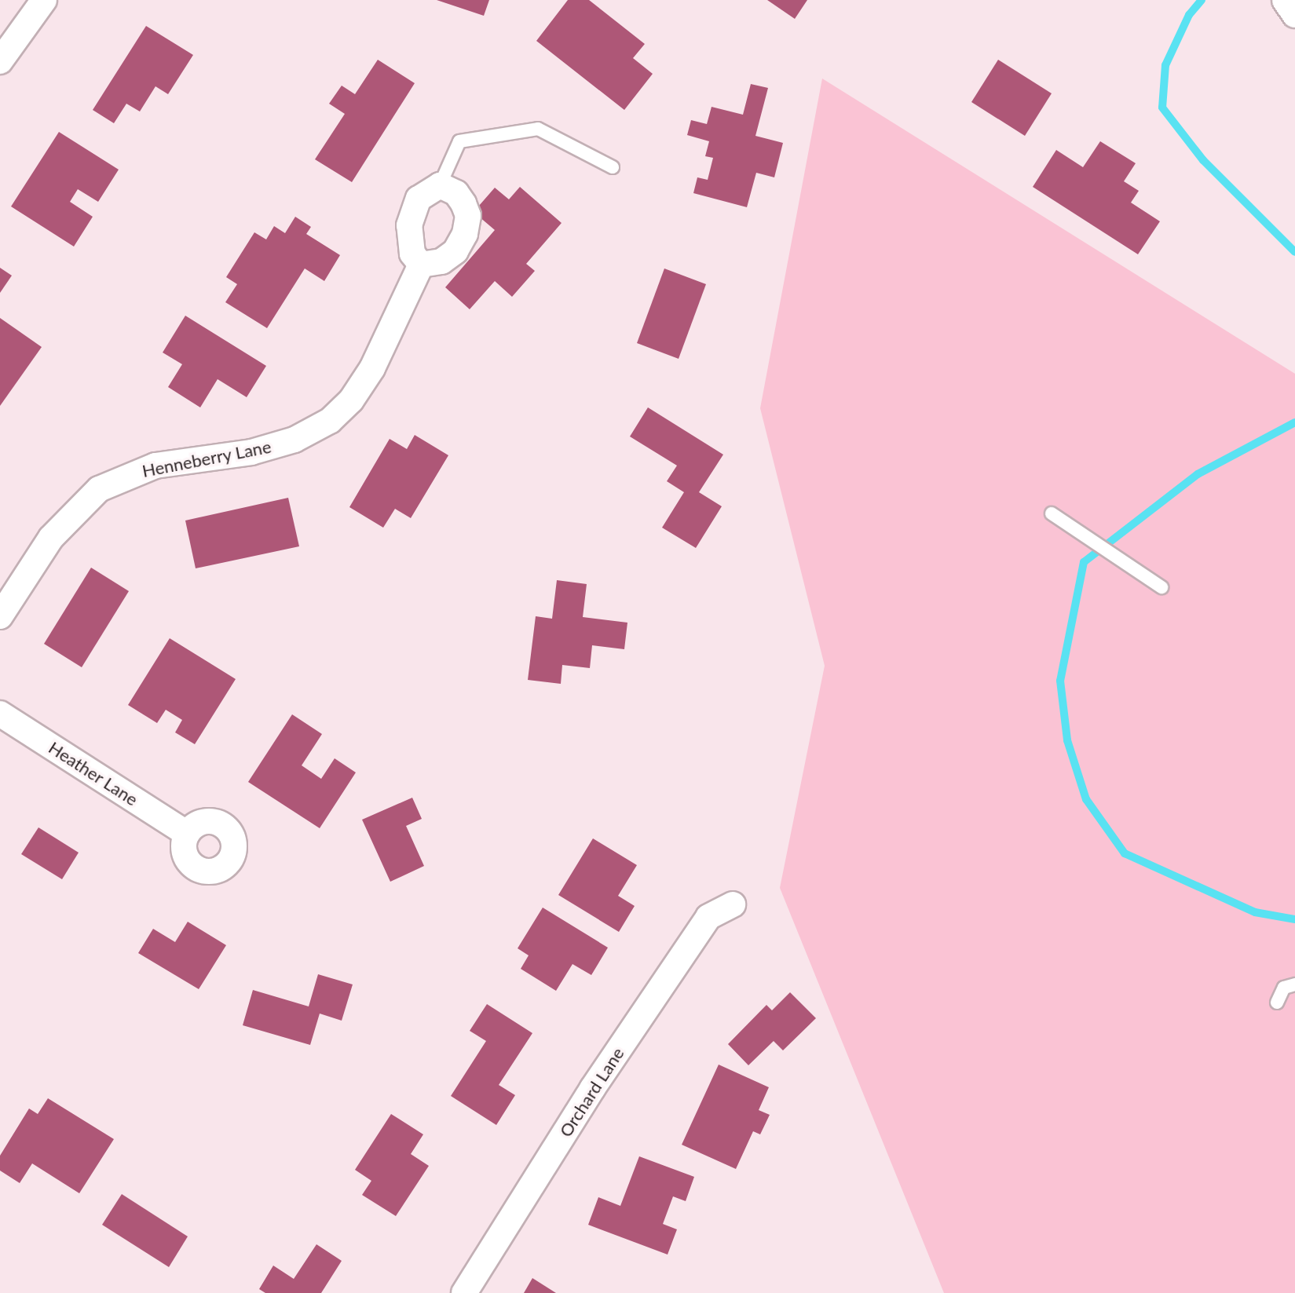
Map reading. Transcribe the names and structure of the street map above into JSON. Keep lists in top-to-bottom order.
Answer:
{
  "streets": {
    "street": ["Henneberry Lane", "Heather Lane", "Orchard Lane"]
  }
}
